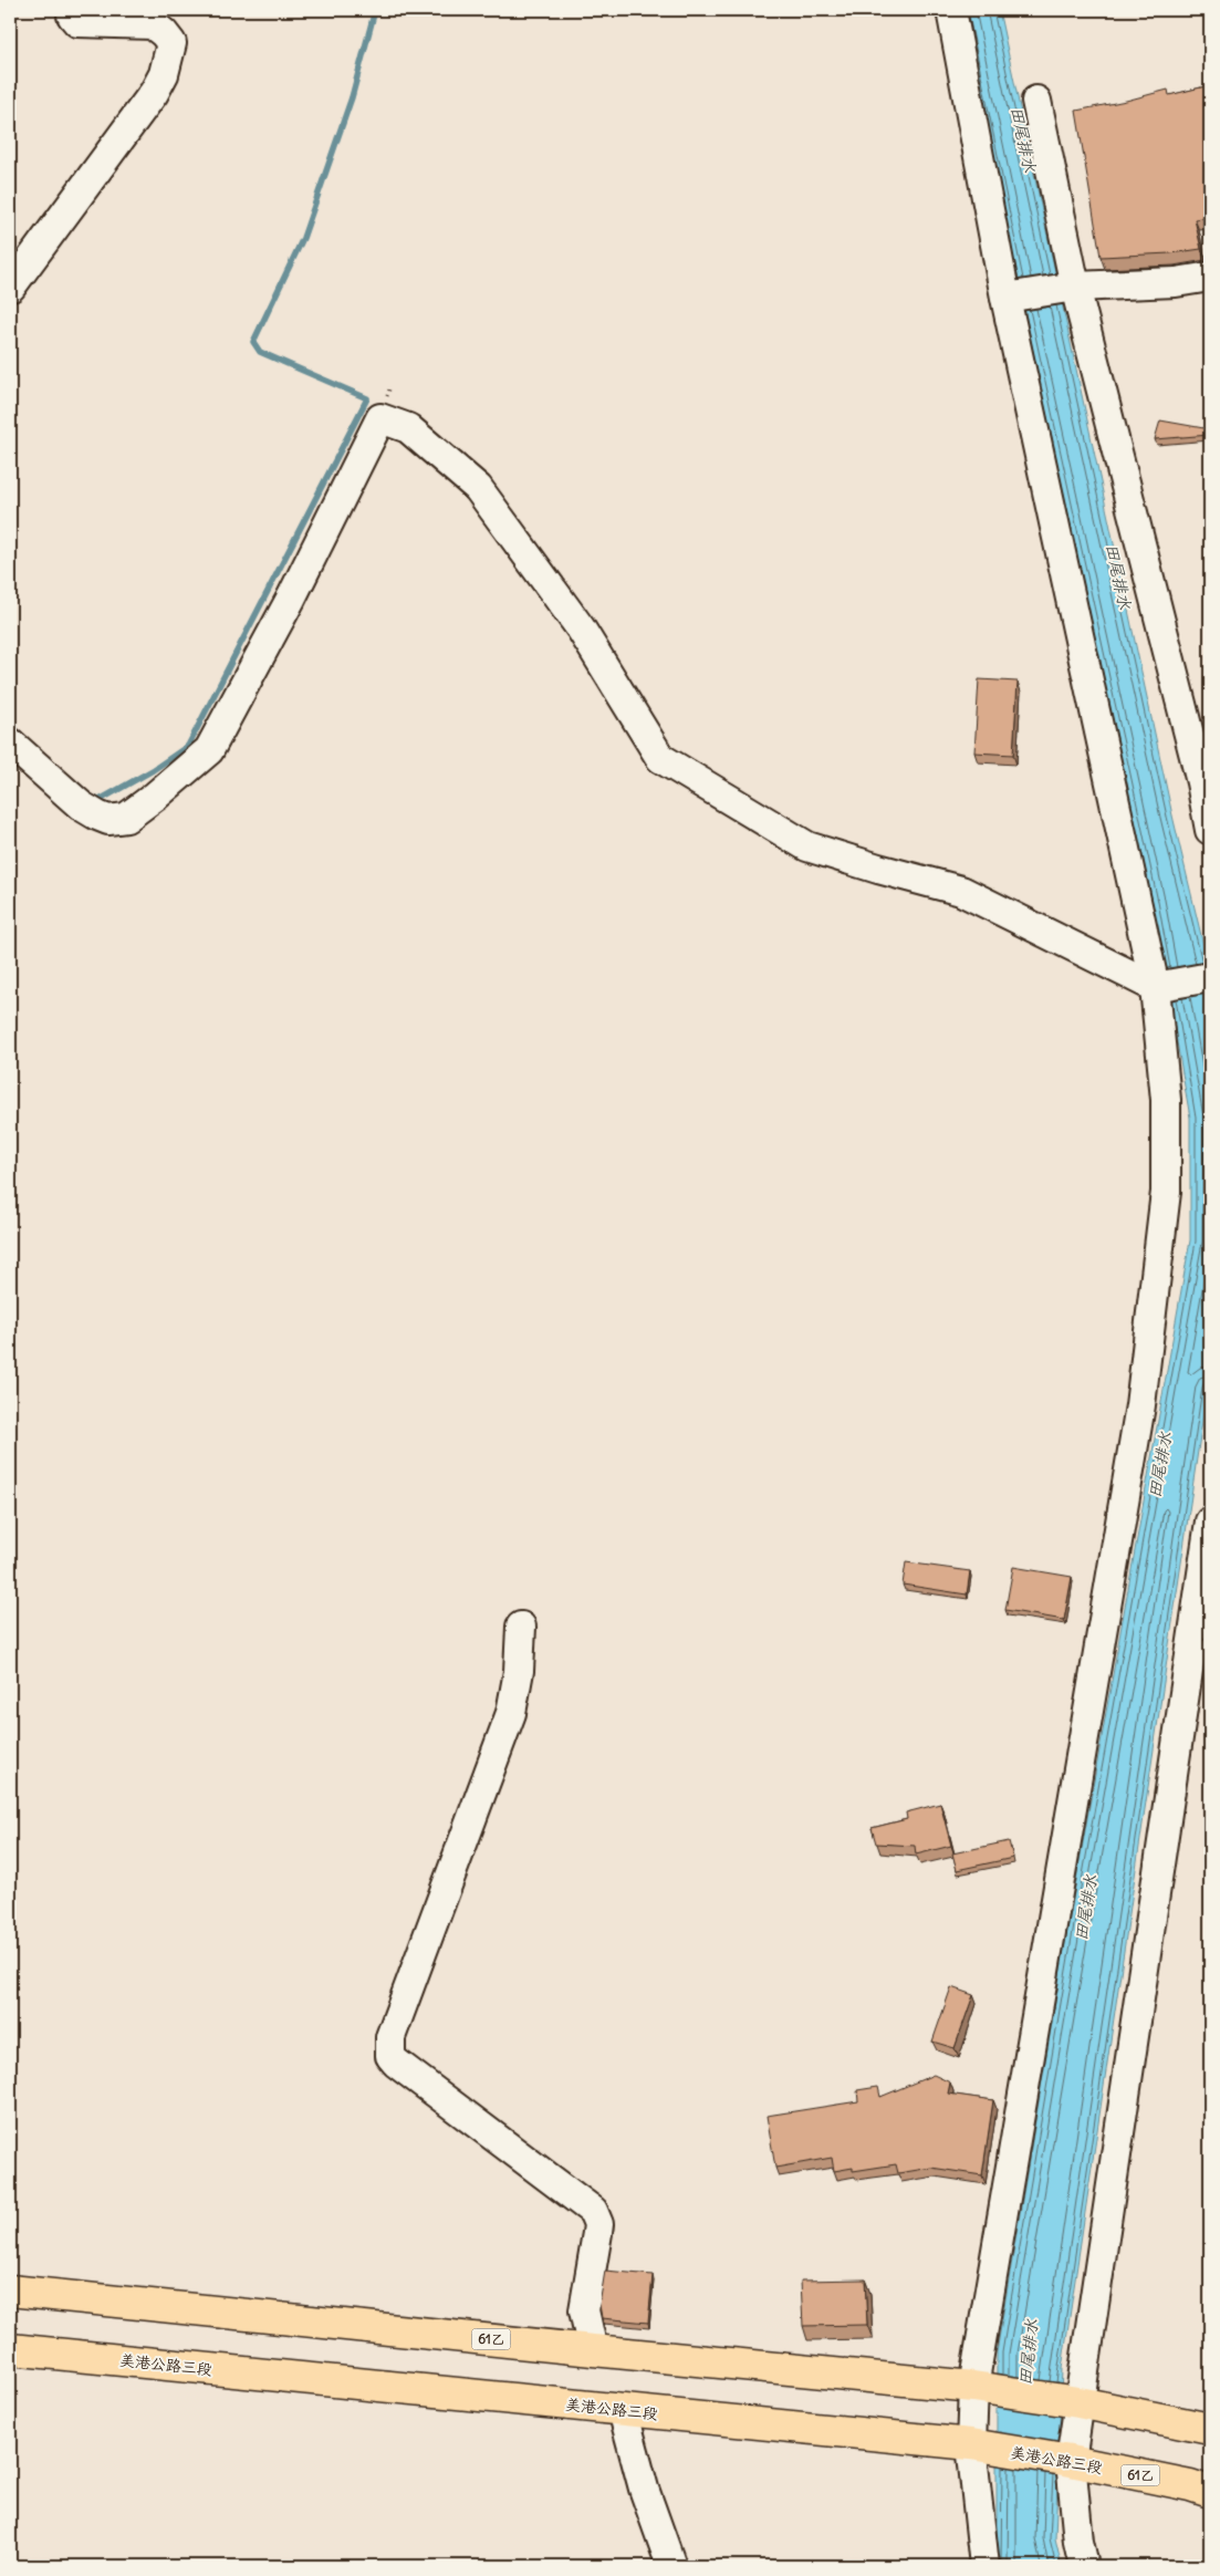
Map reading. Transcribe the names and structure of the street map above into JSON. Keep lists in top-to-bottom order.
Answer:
{
  "streets": {
    "main road": ["61乙", "美港公路三段"]
  },
  "water": ["田尾排水"]
}
